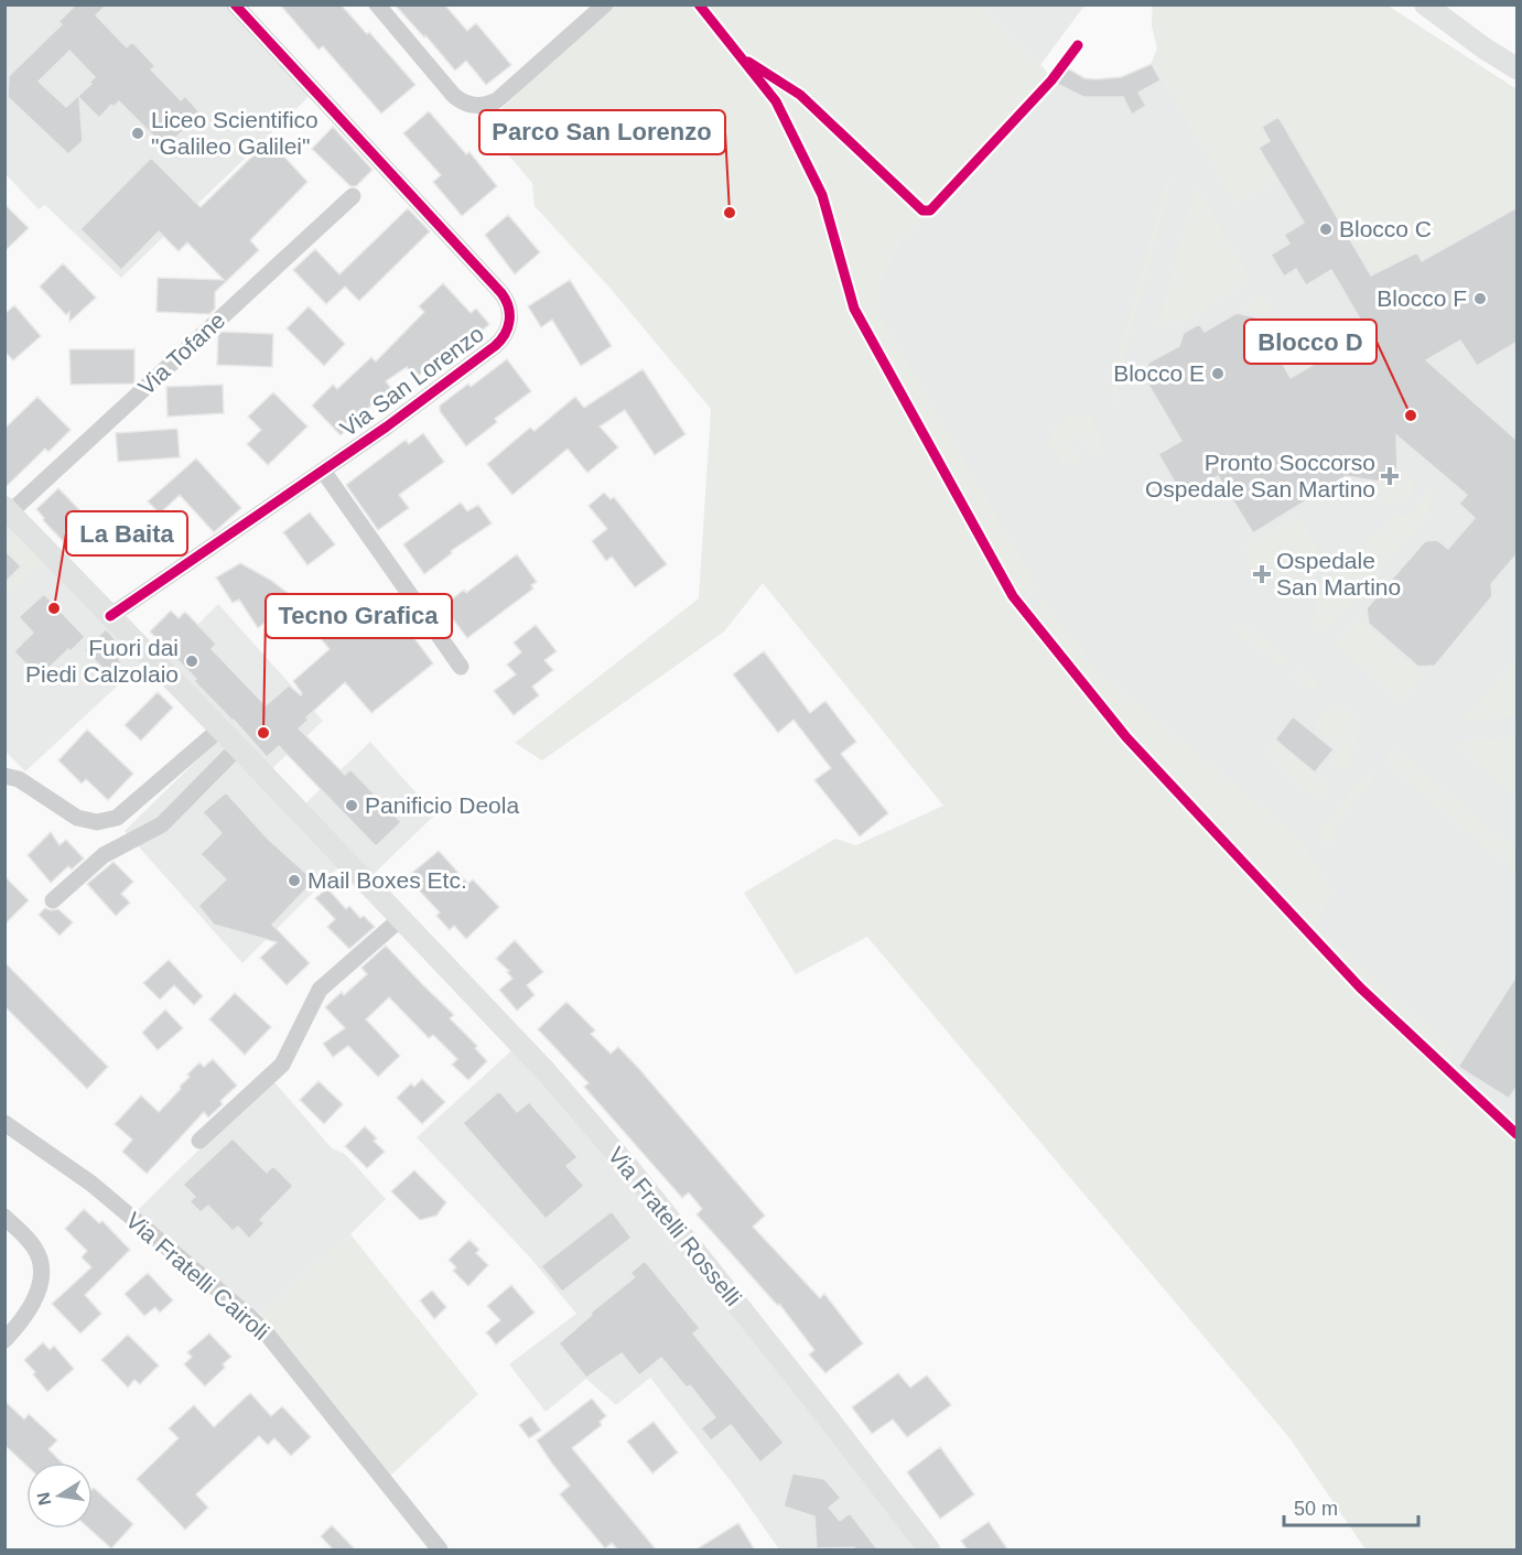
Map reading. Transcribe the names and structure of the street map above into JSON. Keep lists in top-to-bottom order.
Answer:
{
  "streets": {
    "main road": ["Via Fratelli Rosselli"],
    "street": ["Via Tofane", "Via San Lorenzo", "Via Fratelli Cairoli"]
  },
  "crossings": [
    ["Via Tofane", "Via Fratelli Rosselli"],
    ["Via San Lorenzo", "Via Fratelli Rosselli"]
  ],
  "places": {
    "other": [
      "Liceo Scientifico \"Galileo Galilei\"",
      "Parco San Lorenzo",
      "Blocco C",
      "Blocco F",
      "Blocco E",
      "Blocco D",
      "La Baita",
      "Fuori dai Piedi Calzolaio",
      "Tecno Grafica",
      "Panificio Deola",
      "Mail Boxes Etc."
    ],
    "health": ["Pronto Soccorso Ospedale San Martino", "Ospedale San Martino"]
  },
  "scale_bar": "50 m",
  "north": "left"
}
